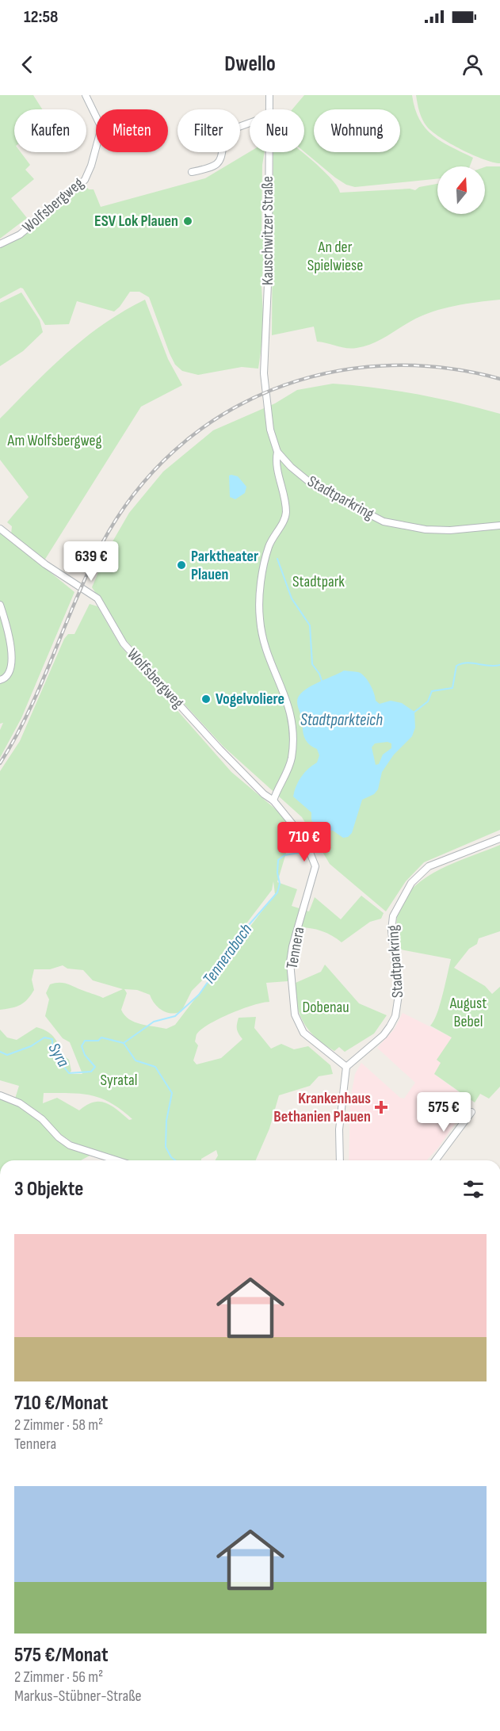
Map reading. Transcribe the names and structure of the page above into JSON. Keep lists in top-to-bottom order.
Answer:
{
  "streets": {
    "street": [
      "Wolfsbergweg",
      "Kauschwitzer Straße",
      "Stadtparkring",
      "Tennera"
    ]
  },
  "crossings": [
    ["Wolfsbergweg", "Tennera"],
    ["Kauschwitzer Straße", "Stadtparkring"],
    ["Stadtparkring", "Tennera"]
  ],
  "water": ["Stadtparkteich", "Tennerabach", "Syra"],
  "parks": [
    "An der Spielwiese",
    "Am Wolfsbergweg",
    "Stadtpark",
    "August Bebel",
    "Dobenau",
    "Syratal"
  ],
  "places": {
    "other": ["ESV Lok Plauen", "Parktheater Plauen", "Vogelvoliere"],
    "health": ["Krankenhaus Bethanien Plauen"]
  },
  "north": "top",
  "page": {
    "status": "12:58",
    "header": "Dwello",
    "chip": [
      "Kaufen",
      "Mieten",
      "Filter",
      "Neu",
      "Wohnung"
    ],
    "price": ["639 €", "710 €", "575 €"],
    "heading": "3 Objekte",
    "list": [
      {
        "name": "710 €/Monat",
        "note": "2 Zimmer · 58 m² · Tennera"
      },
      {
        "name": "575 €/Monat",
        "note": "2 Zimmer · 56 m² · Markus-Stübner-Straße"
      }
    ]
  }
}
